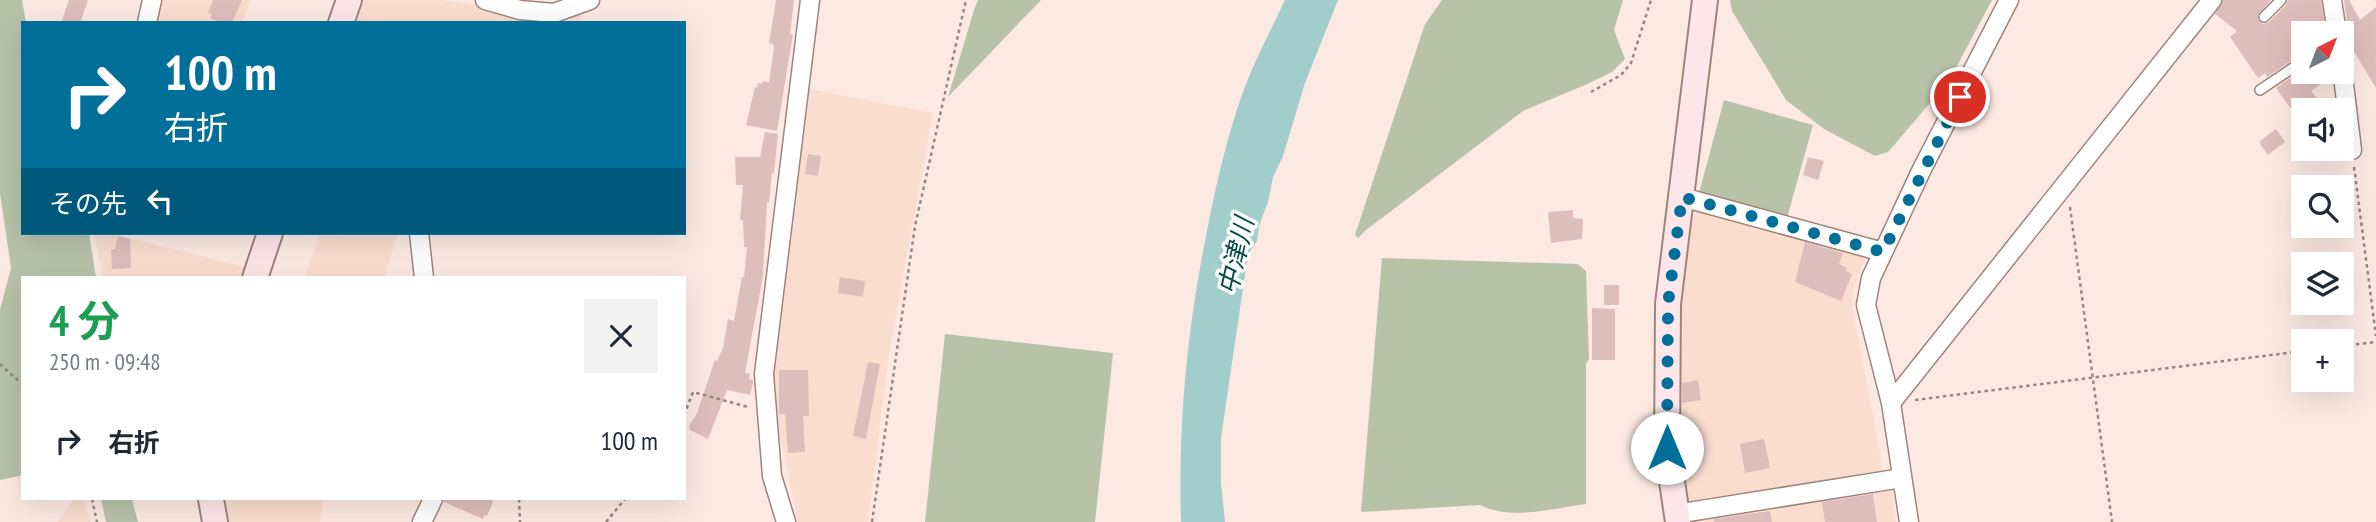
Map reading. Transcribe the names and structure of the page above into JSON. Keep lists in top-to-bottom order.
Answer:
{
  "water": ["中津川"],
  "north": "top right",
  "page": {
    "map_buttons": "+",
    "turn": ["100 m", "右折"],
    "then": "その先",
    "heading": ["4 分", "250 m · 09:48"],
    "list": [
      {
        "name": "右折",
        "value": "100 m"
      }
    ]
  }
}
